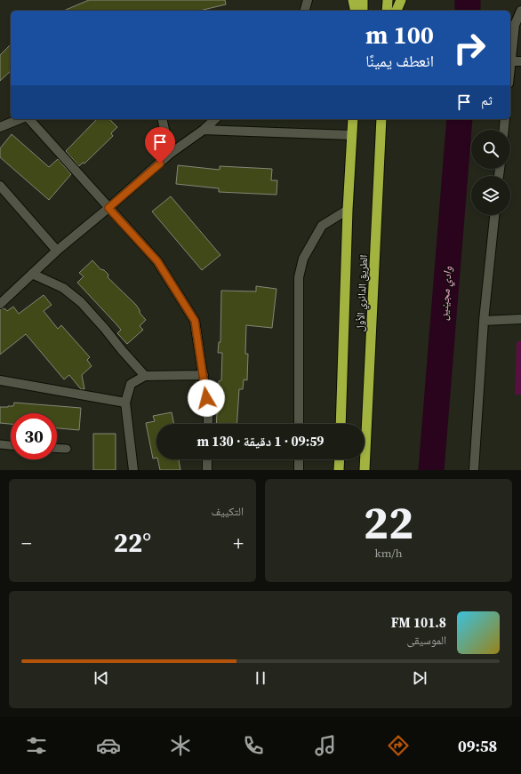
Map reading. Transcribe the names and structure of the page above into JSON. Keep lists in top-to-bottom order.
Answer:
{
  "streets": {
    "highway": ["الطريق الدائري الأول"]
  },
  "water": ["وادي مجينين"],
  "page": {
    "turn": ["100 m", "انعطف يمينًا"],
    "then": "ثم",
    "limit": "30",
    "trip": "09:59 · 1 دقيقة · 130 m",
    "tile": [
      ["22", "km/h"],
      "التكييف"
    ],
    "heat": ["−", "22°", "+"],
    "song": ["101.8 FM", "الموسيقى"],
    "tabs": "09:58"
  }
}
